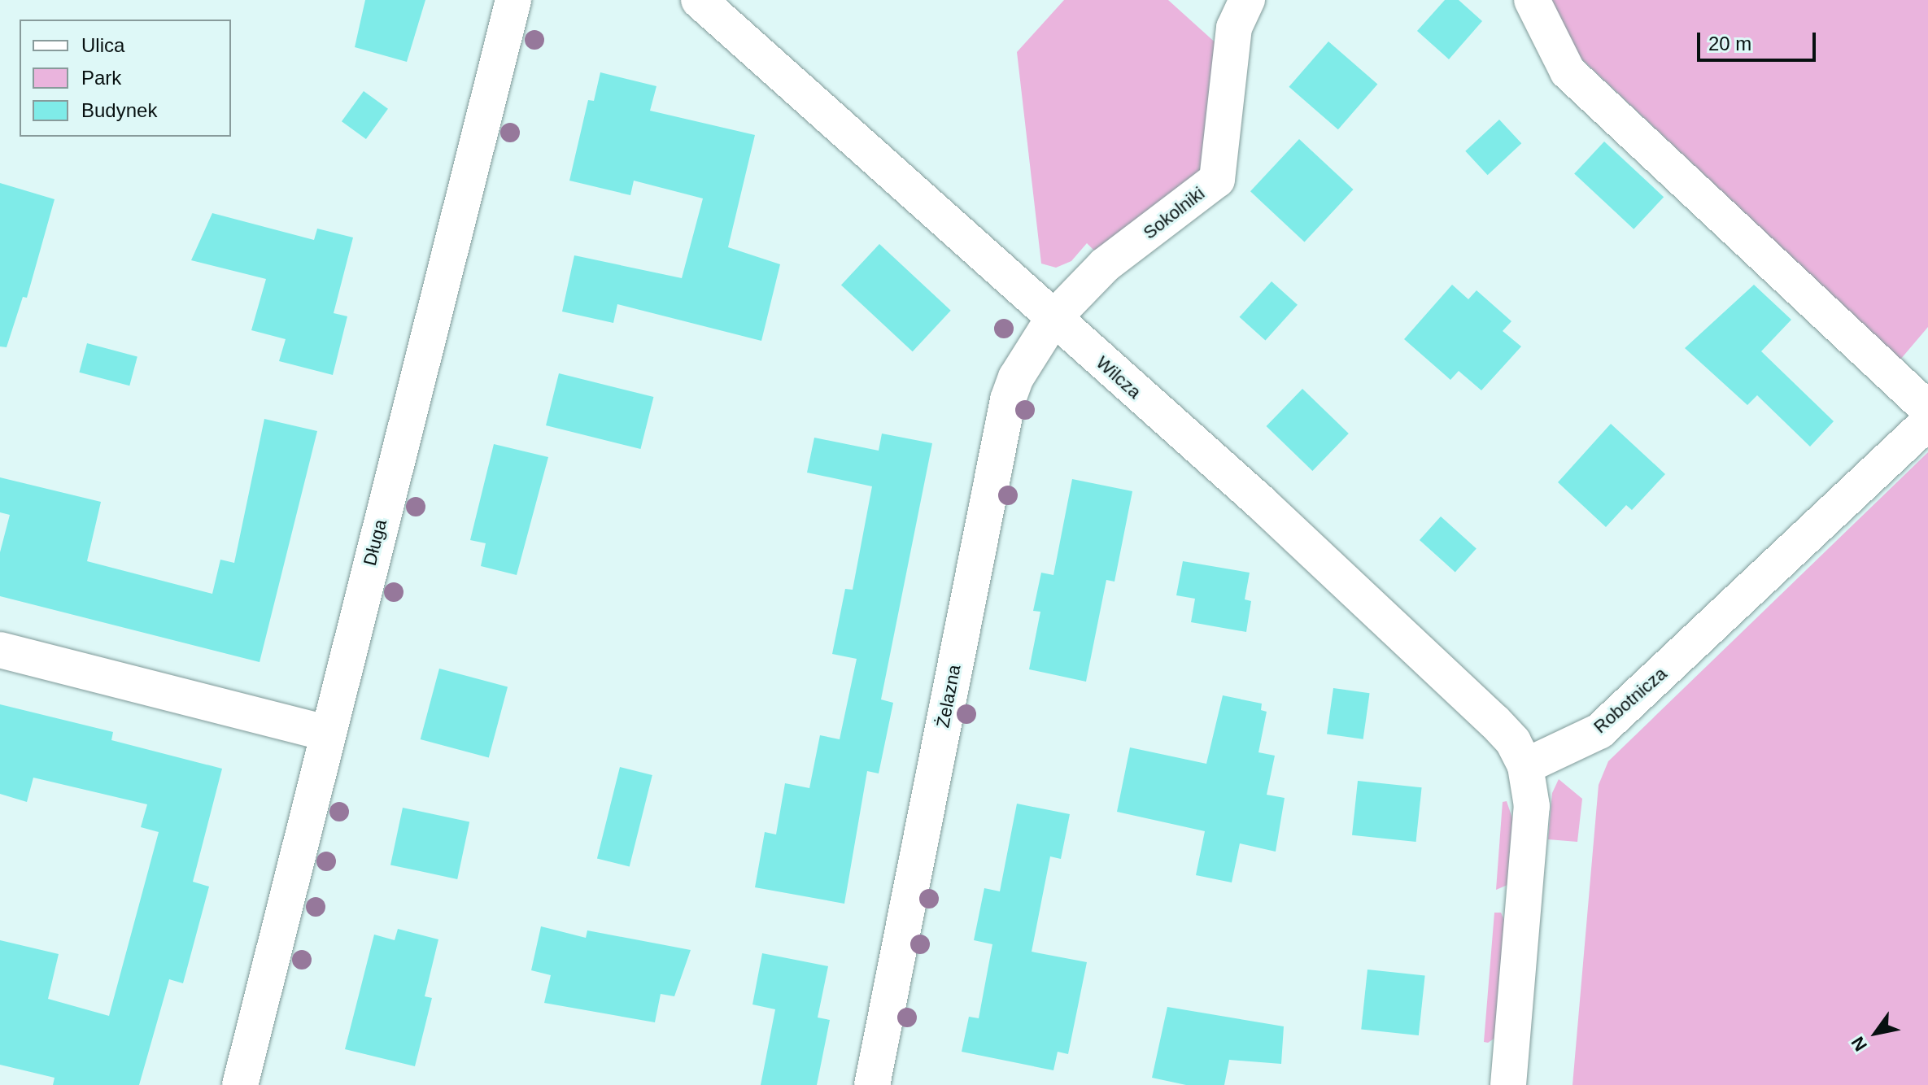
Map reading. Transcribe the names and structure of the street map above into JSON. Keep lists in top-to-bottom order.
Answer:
{
  "streets": {
    "street": [
      "Sokolniki",
      "Wilcza",
      "Długa",
      "Żelazna",
      "Robotnicza"
    ]
  },
  "crossings": [
    ["Sokolniki", "Wilcza"],
    ["Sokolniki", "Żelazna"],
    ["Wilcza", "Żelazna"],
    ["Wilcza", "Robotnicza"]
  ],
  "legend": ["Ulica", "Park", "Budynek"],
  "scale_bar": "20 m",
  "north": "bottom left"
}
